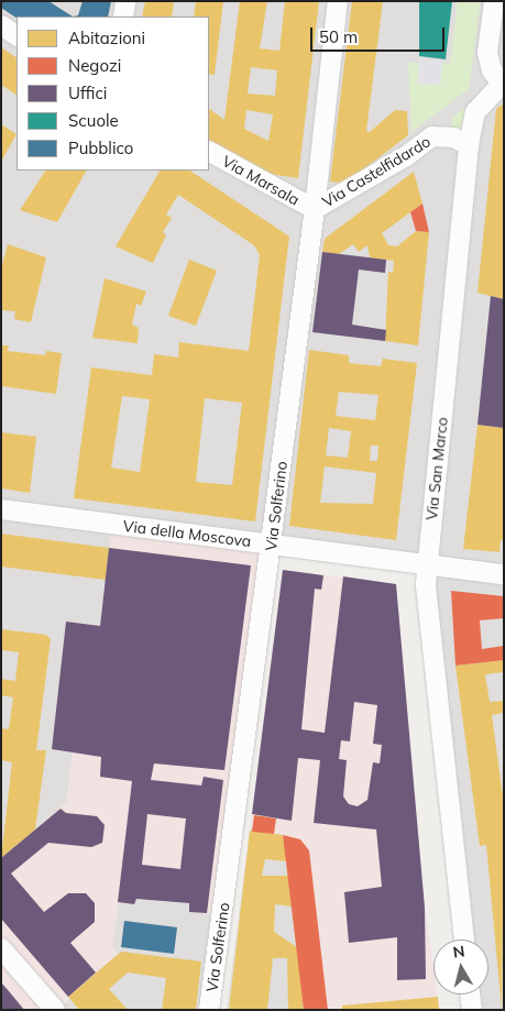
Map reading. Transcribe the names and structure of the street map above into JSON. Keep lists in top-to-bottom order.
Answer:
{
  "streets": {
    "street": [
      "Via Castelfidardo",
      "Via Marsala",
      "Via San Marco",
      "Via Solferino",
      "Via della Moscova"
    ]
  },
  "crossings": [
    ["Via Castelfidardo", "Via Marsala"],
    ["Via Castelfidardo", "Via San Marco"],
    ["Via Castelfidardo", "Via Solferino"],
    ["Via Marsala", "Via Solferino"],
    ["Via San Marco", "Via della Moscova"],
    ["Via Solferino", "Via della Moscova"]
  ],
  "legend": [
    "Abitazioni",
    "Negozi",
    "Uffici",
    "Scuole",
    "Pubblico"
  ],
  "scale_bar": "50 m",
  "north": "top"
}
